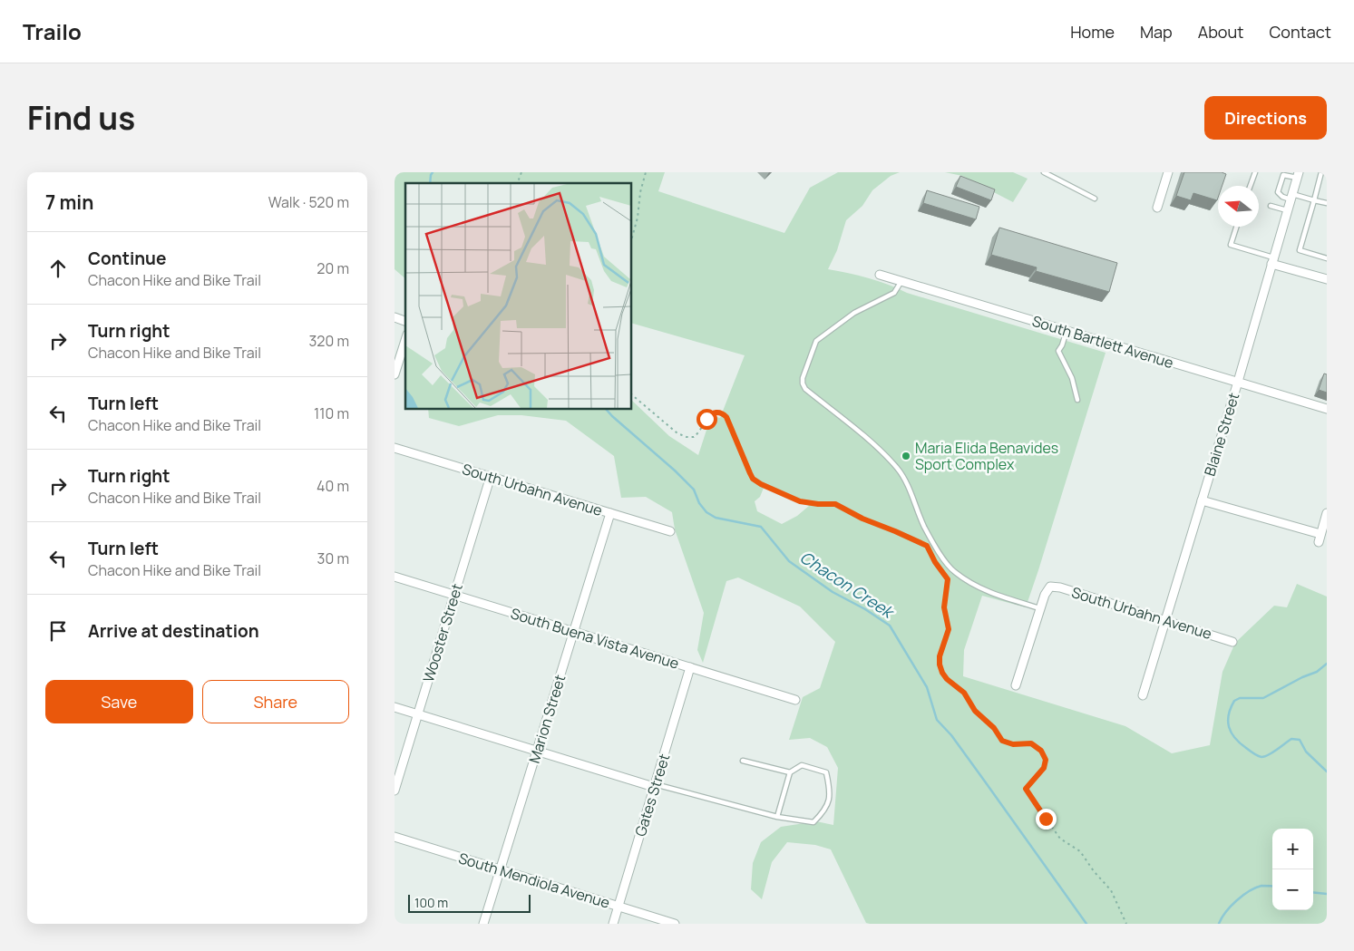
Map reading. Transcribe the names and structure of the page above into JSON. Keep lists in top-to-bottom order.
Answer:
{
  "streets": {
    "street": [
      "South Bartlett Avenue",
      "Blaine Street",
      "South Urbahn Avenue",
      "Wooster Street",
      "South Buena Vista Avenue",
      "Marion Street",
      "Gates Street",
      "South Mendiola Avenue"
    ]
  },
  "crossings": [
    ["South Bartlett Avenue", "Blaine Street"],
    ["Blaine Street", "South Urbahn Avenue"],
    ["South Urbahn Avenue", "Wooster Street"],
    ["South Urbahn Avenue", "Marion Street"],
    ["Wooster Street", "South Buena Vista Avenue"],
    ["South Buena Vista Avenue", "Marion Street"],
    ["South Buena Vista Avenue", "Gates Street"],
    ["Marion Street", "South Mendiola Avenue"],
    ["Gates Street", "South Mendiola Avenue"]
  ],
  "water": ["Chacon Creek"],
  "places": ["Maria Elida Benavides Sport Complex"],
  "scale_bar": "100 m",
  "north": "left",
  "page": {
    "header": "Trailo",
    "nav": [
      "Home",
      "Map",
      "About",
      "Contact"
    ],
    "title": "Find us",
    "buttons": [
      "Directions",
      ["Save", "Share"]
    ],
    "heading": ["7 min", "Walk · 520 m"],
    "list": [
      ["Continue", "Chacon Hike and Bike Trail", "20 m"],
      ["Turn right", "Chacon Hike and Bike Trail", "320 m"],
      ["Turn left", "Chacon Hike and Bike Trail", "110 m"],
      ["Turn right", "Chacon Hike and Bike Trail", "40 m"],
      ["Turn left", "Chacon Hike and Bike Trail", "30 m"],
      "Arrive at destination"
    ],
    "map_buttons": ["+", "−"],
    "scale": "100 m"
  }
}
